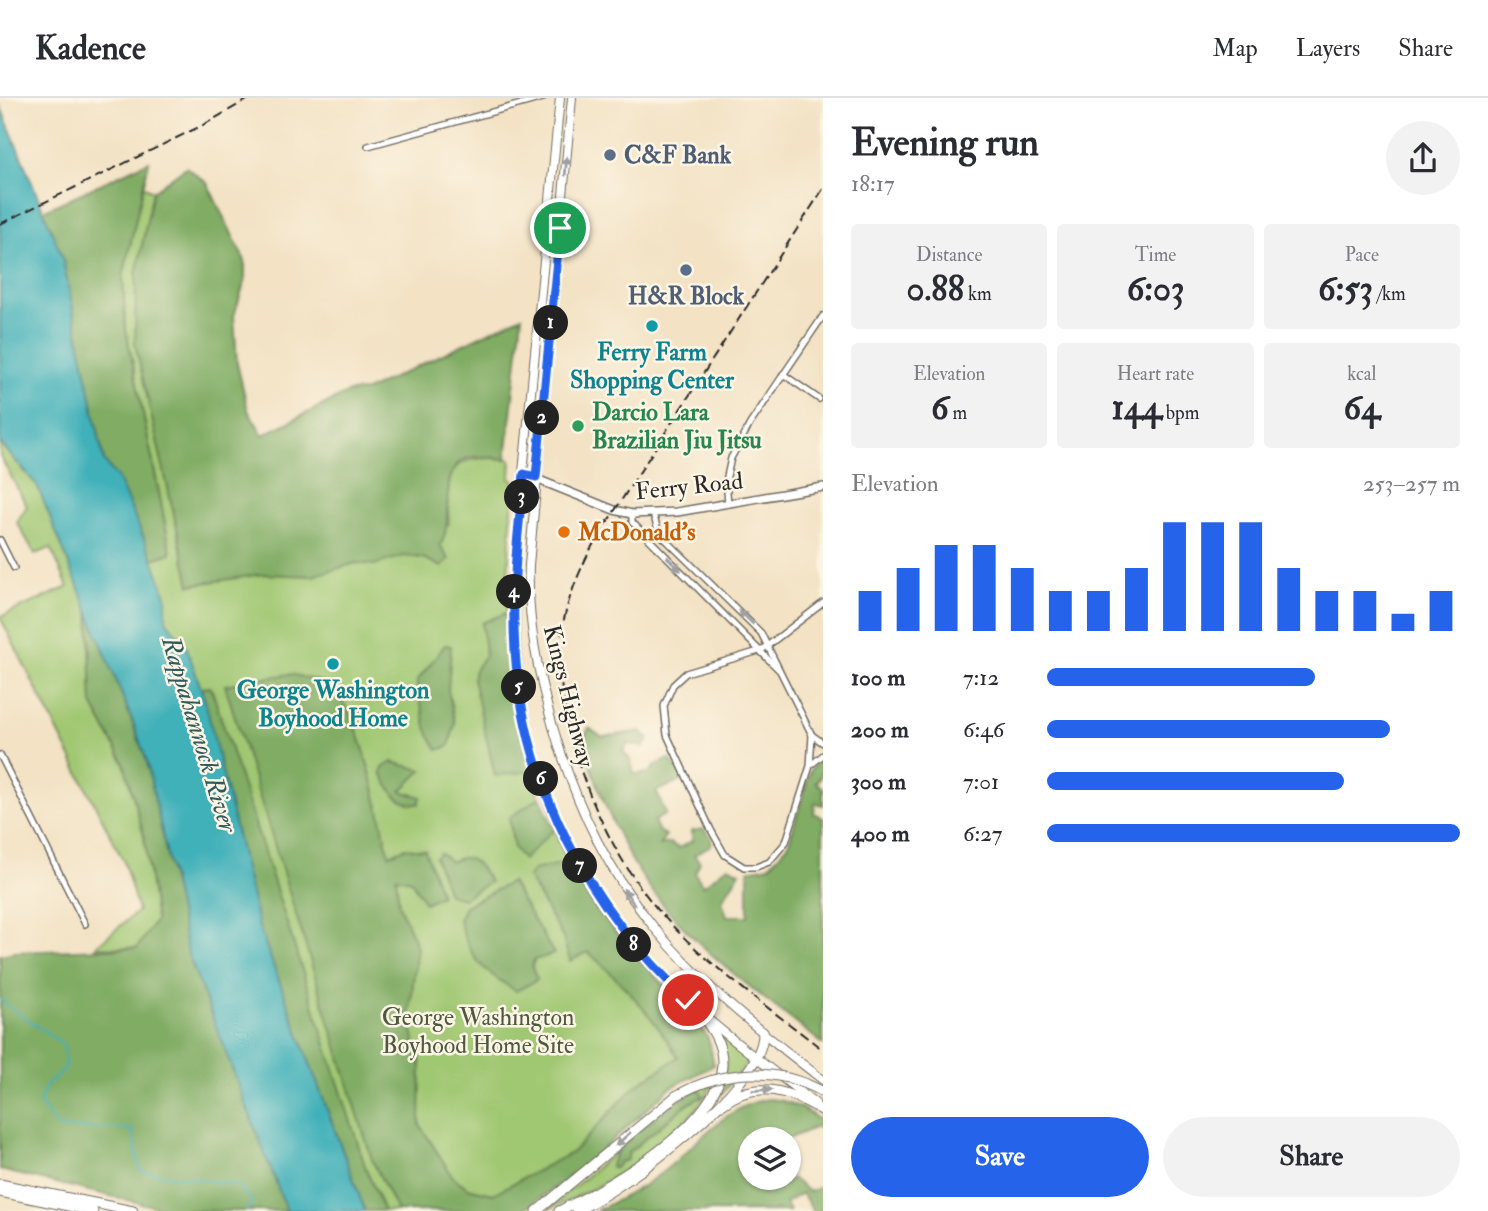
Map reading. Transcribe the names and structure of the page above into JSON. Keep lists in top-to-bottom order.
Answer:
{
  "streets": {
    "main road": ["Ferry Road", "Kings Highway"]
  },
  "crossings": [
    ["Ferry Road", "Kings Highway"]
  ],
  "water": ["Rappahannock River"],
  "parks": ["George Washington Boyhood Home Site"],
  "places": [
    "C&F Bank",
    "H&R Block",
    "Ferry Farm Shopping Center",
    "Darcio Lara Brazilian Jiu Jitsu",
    "McDonald's",
    "George Washington Boyhood Home"
  ],
  "page": {
    "header": "Kadence",
    "nav": ["Map", "Layers", "Share"],
    "heading": ["Evening run", "18:17"],
    "stats": [
      ["Distance", "0.88 km"],
      ["Time", "6:03"],
      ["Pace", "6:53 /km"],
      ["Elevation", "6 m"],
      ["Heart rate", "144 bpm"],
      ["kcal", "64"]
    ],
    "pins": [
      "1",
      "2",
      "3",
      "4",
      "5",
      "6",
      "7",
      "8"
    ],
    "chart": ["Elevation", "253–257 m"],
    "list": [
      {
        "name": "100 m",
        "note": "7:12"
      },
      {
        "name": "200 m",
        "note": "6:46"
      },
      {
        "name": "300 m",
        "note": "7:01"
      },
      {
        "name": "400 m",
        "note": "6:27"
      }
    ],
    "buttons": ["Save", "Share"]
  }
}
